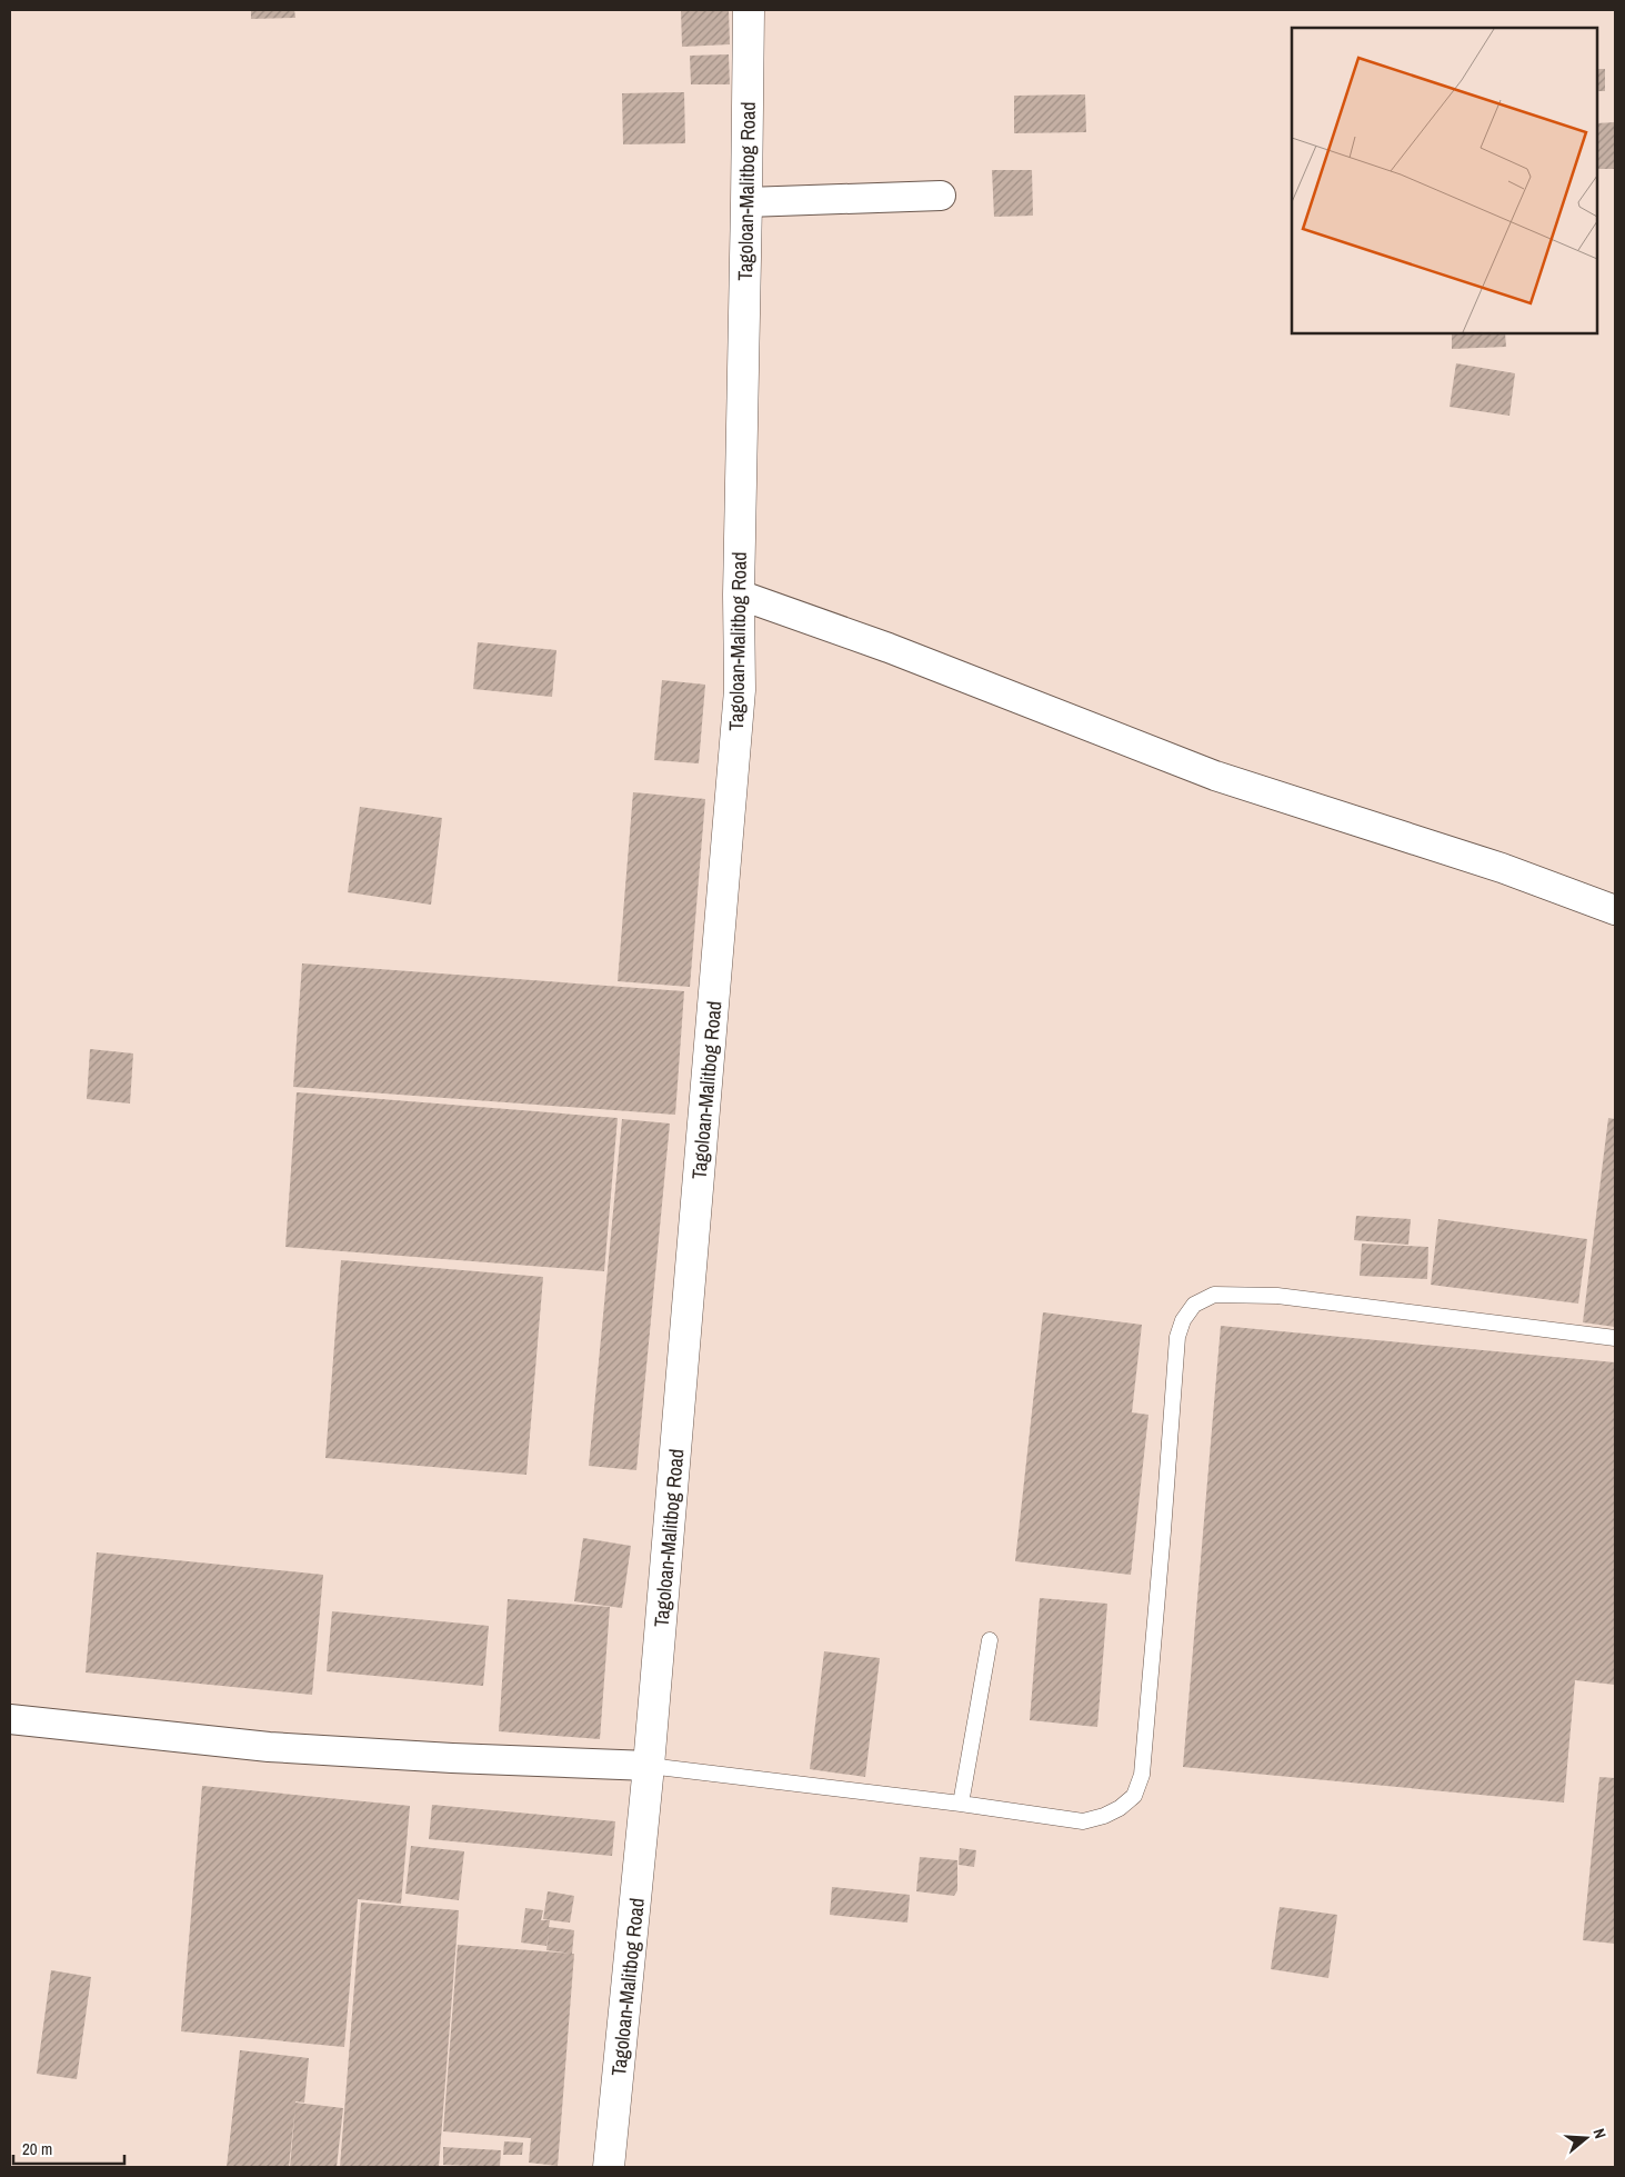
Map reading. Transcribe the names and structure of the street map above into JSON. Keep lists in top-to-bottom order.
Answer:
{
  "streets": {
    "main road": ["Tagoloan-Malitbog Road"]
  },
  "scale_bar": "20 m",
  "north": "right"
}
